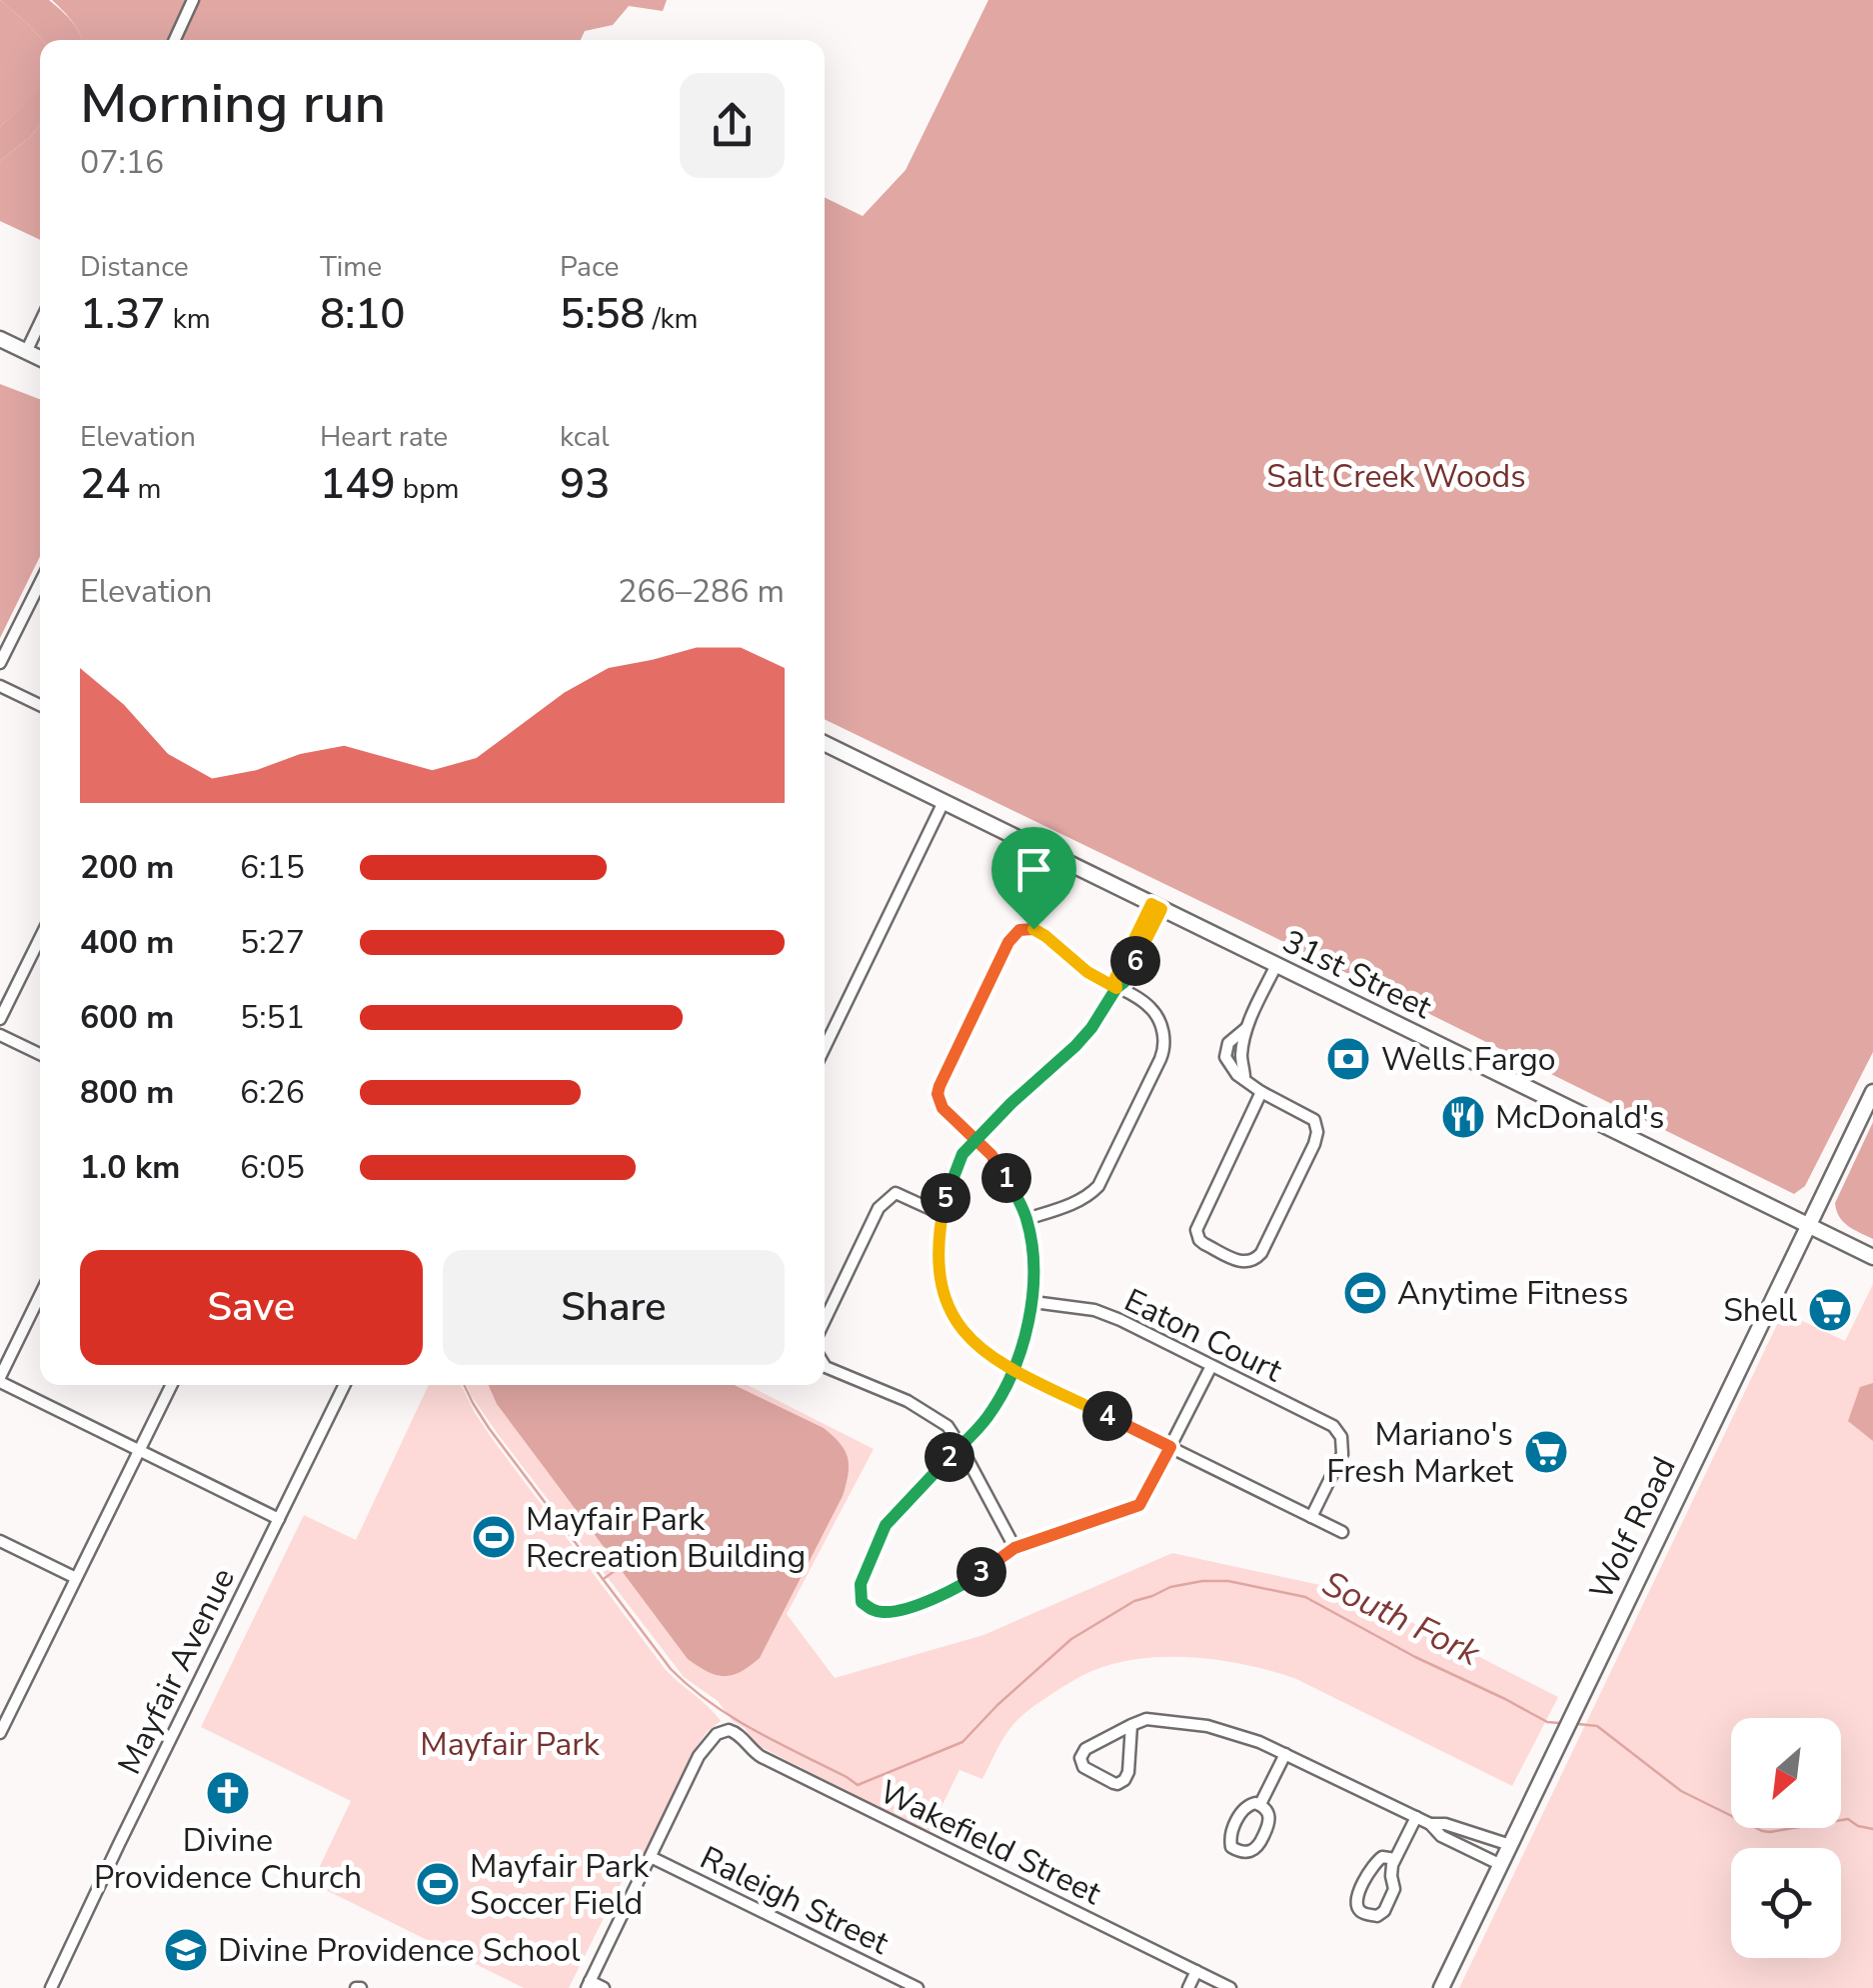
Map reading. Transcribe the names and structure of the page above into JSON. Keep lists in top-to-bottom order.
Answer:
{
  "streets": {
    "main road": ["31st Street", "Wolf Road"],
    "street": [
      "Eaton Court",
      "Mayfair Avenue",
      "Wakefield Street",
      "Raleigh Street"
    ]
  },
  "crossings": [
    ["31st Street", "Wolf Road"],
    ["Wakefield Street", "Raleigh Street"]
  ],
  "water": ["South Fork"],
  "parks": ["Salt Creek Woods", "Mayfair Park"],
  "places": {
    "bank": ["Wells Fargo"],
    "restaurant": ["McDonald's"],
    "sports": ["Anytime Fitness", "Mayfair Park Recreation Building", "Mayfair Park Soccer Field"],
    "supermarket": ["Shell", "Mariano's Fresh Market"],
    "church": ["Divine Providence Church"],
    "school or university": ["Divine Providence School"]
  },
  "north": "bottom left",
  "page": {
    "heading": ["Morning run", "07:16"],
    "stats": [
      ["Distance", "1.37 km"],
      ["Time", "8:10"],
      ["Pace", "5:58 /km"],
      ["Elevation", "24 m"],
      ["Heart rate", "149 bpm"],
      ["kcal", "93"]
    ],
    "chart": ["Elevation", "266–286 m"],
    "list": [
      {
        "name": "200 m",
        "note": "6:15"
      },
      {
        "name": "400 m",
        "note": "5:27"
      },
      {
        "name": "600 m",
        "note": "5:51"
      },
      {
        "name": "800 m",
        "note": "6:26"
      },
      {
        "name": "1.0 km",
        "note": "6:05"
      }
    ],
    "pins": [
      "6",
      "1",
      "5",
      "4",
      "2",
      "3"
    ],
    "buttons": ["Save", "Share"]
  }
}
